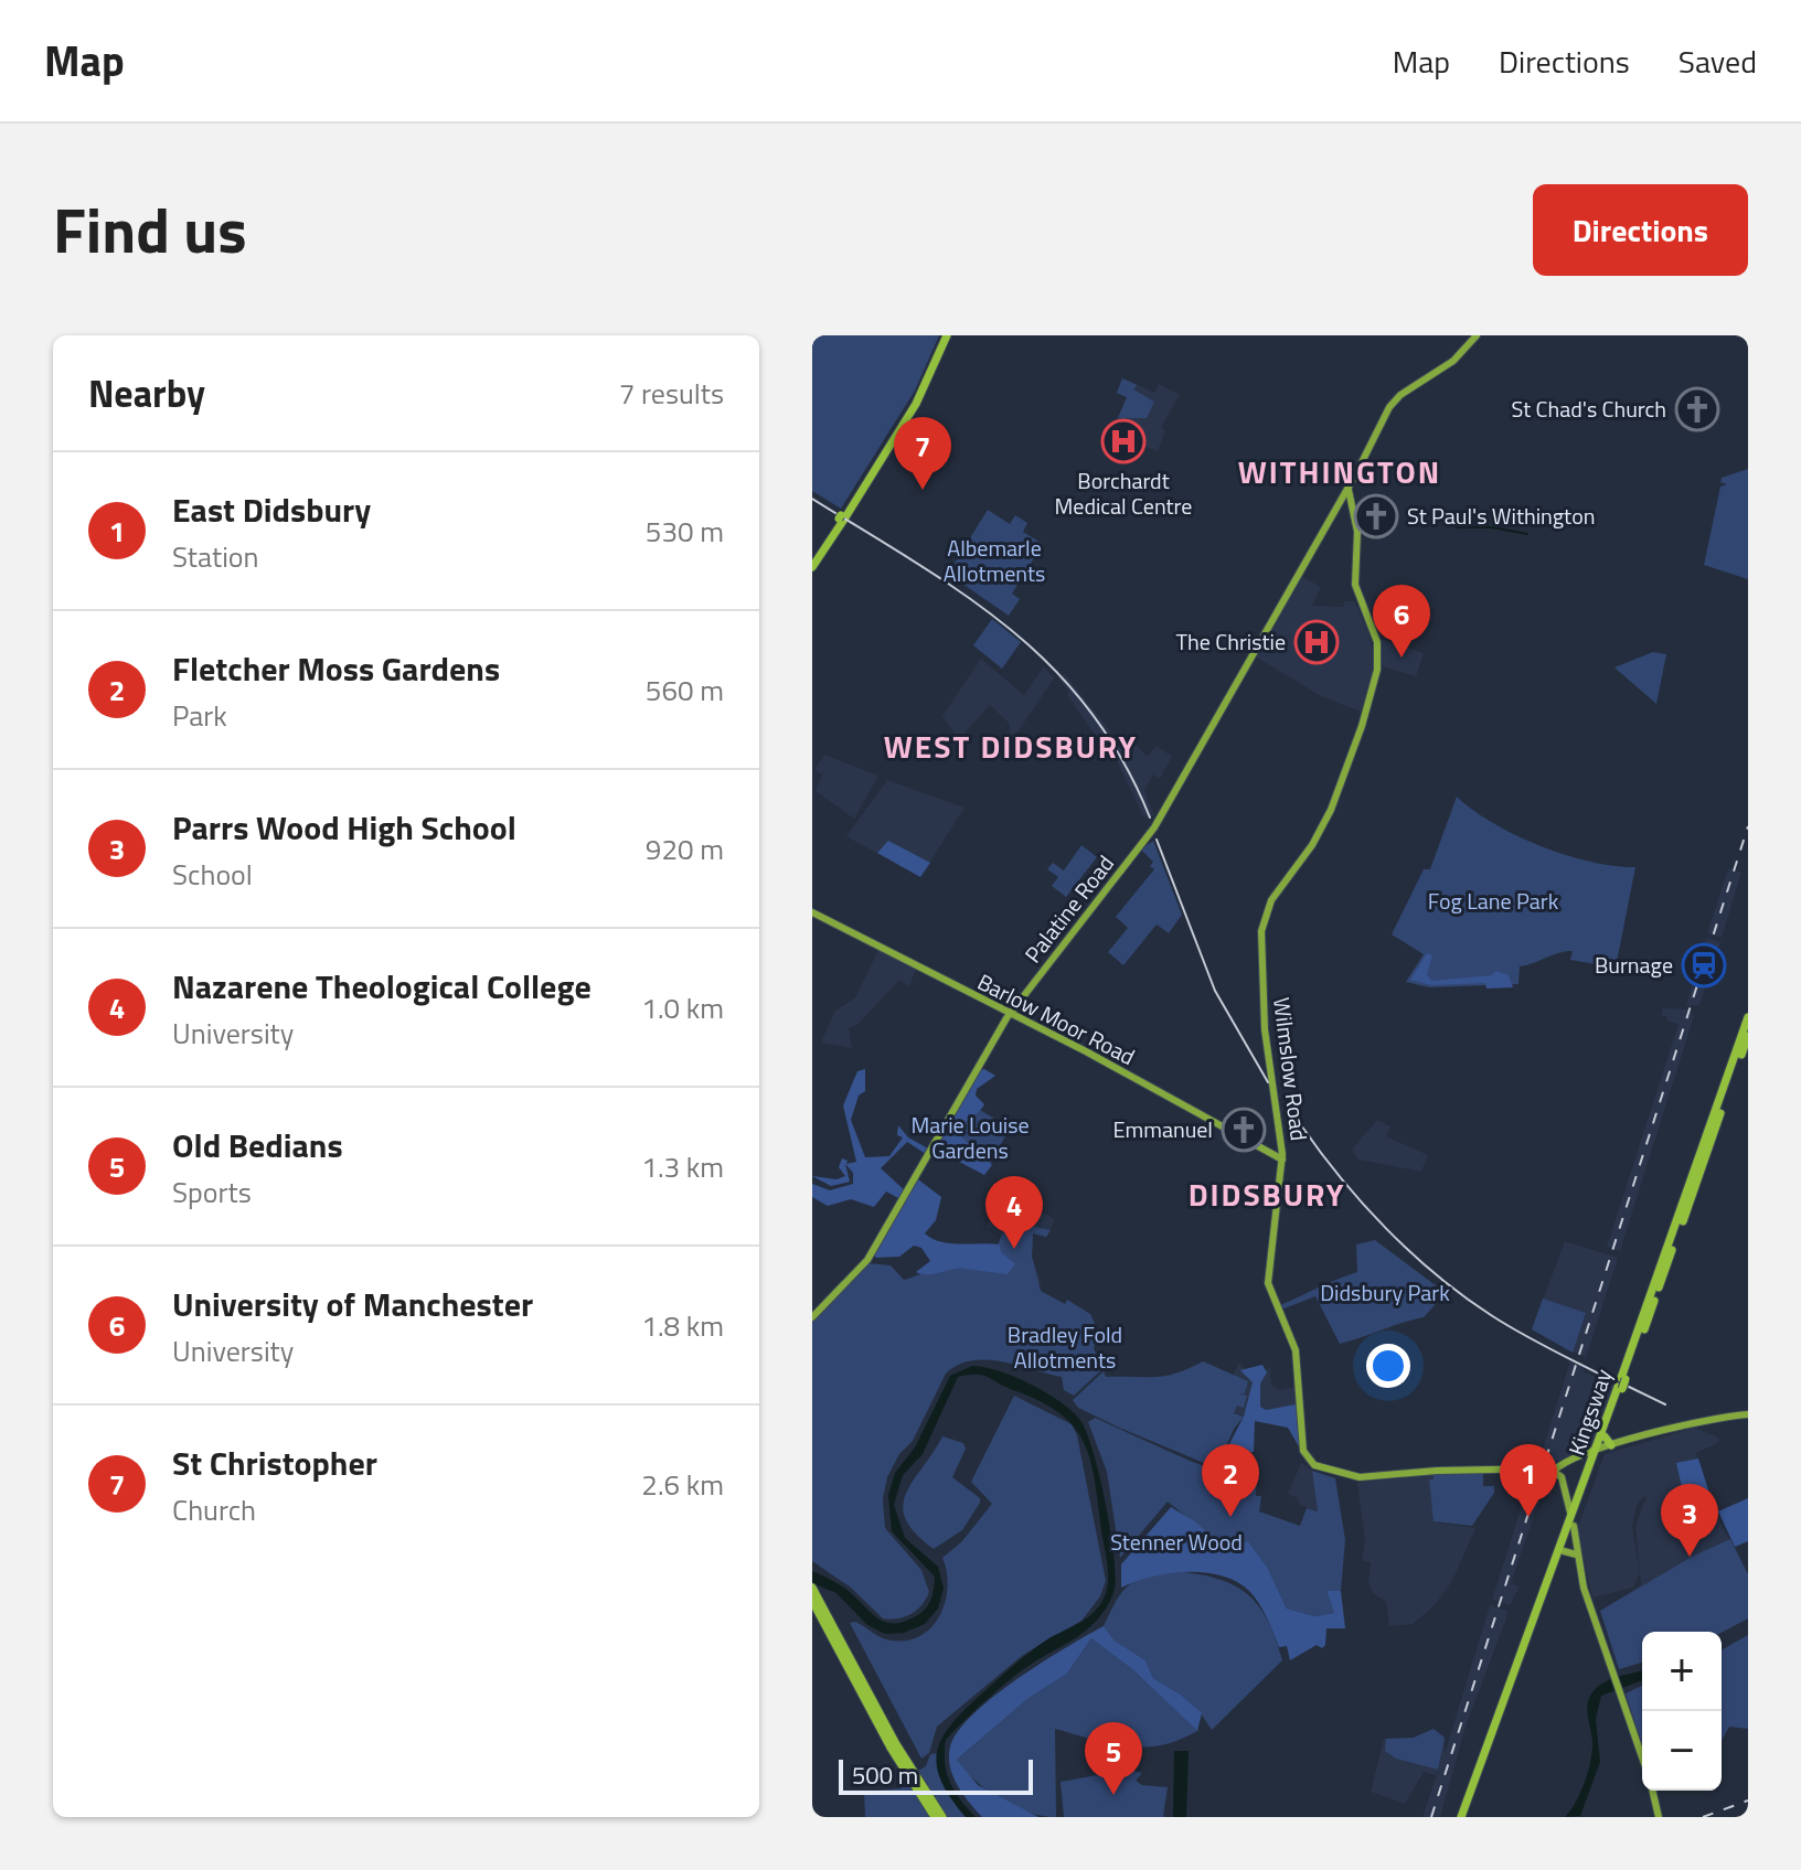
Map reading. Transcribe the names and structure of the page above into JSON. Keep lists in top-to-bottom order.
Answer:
{
  "streets": {
    "highway": ["Kingsway"],
    "main road": ["Palatine Road", "Barlow Moor Road", "Wilmslow Road"]
  },
  "crossings": [
    ["Palatine Road", "Barlow Moor Road"],
    ["Palatine Road", "Wilmslow Road"],
    ["Barlow Moor Road", "Wilmslow Road"]
  ],
  "districts": ["WITHINGTON", "WEST DIDSBURY", "DIDSBURY"],
  "parks": [
    "Albemarle Allotments",
    "Fog Lane Park",
    "Marie Louise Gardens",
    "Didsbury Park",
    "Bradley Fold Allotments",
    "Stenner Wood"
  ],
  "places": {
    "church": ["St Chad's Church", "St Paul's Withington", "Emmanuel"],
    "hospital": ["Borchardt Medical Centre", "The Christie"],
    "station": ["Burnage"]
  },
  "scale_bar": "500 m",
  "page": {
    "header": "Map",
    "nav": ["Map", "Directions", "Saved"],
    "title": "Find us",
    "buttons": "Directions",
    "heading": ["Nearby", "7 results"],
    "pins": [
      "7",
      "6",
      "4",
      "1",
      "2",
      "3",
      "5"
    ],
    "list": [
      {
        "mark": "1",
        "name": "East Didsbury",
        "note": "Station",
        "value": "530 m"
      },
      {
        "mark": "2",
        "name": "Fletcher Moss Gardens",
        "note": "Park",
        "value": "560 m"
      },
      {
        "mark": "3",
        "name": "Parrs Wood High School",
        "note": "School",
        "value": "920 m"
      },
      {
        "mark": "4",
        "name": "Nazarene Theological College",
        "note": "University",
        "value": "1.0 km"
      },
      {
        "mark": "5",
        "name": "Old Bedians",
        "note": "Sports",
        "value": "1.3 km"
      },
      {
        "mark": "6",
        "name": "University of Manchester",
        "note": "University",
        "value": "1.8 km"
      },
      {
        "mark": "7",
        "name": "St Christopher",
        "note": "Church",
        "value": "2.6 km"
      }
    ],
    "map_buttons": ["+", "−"],
    "scale": "500 m"
  }
}
